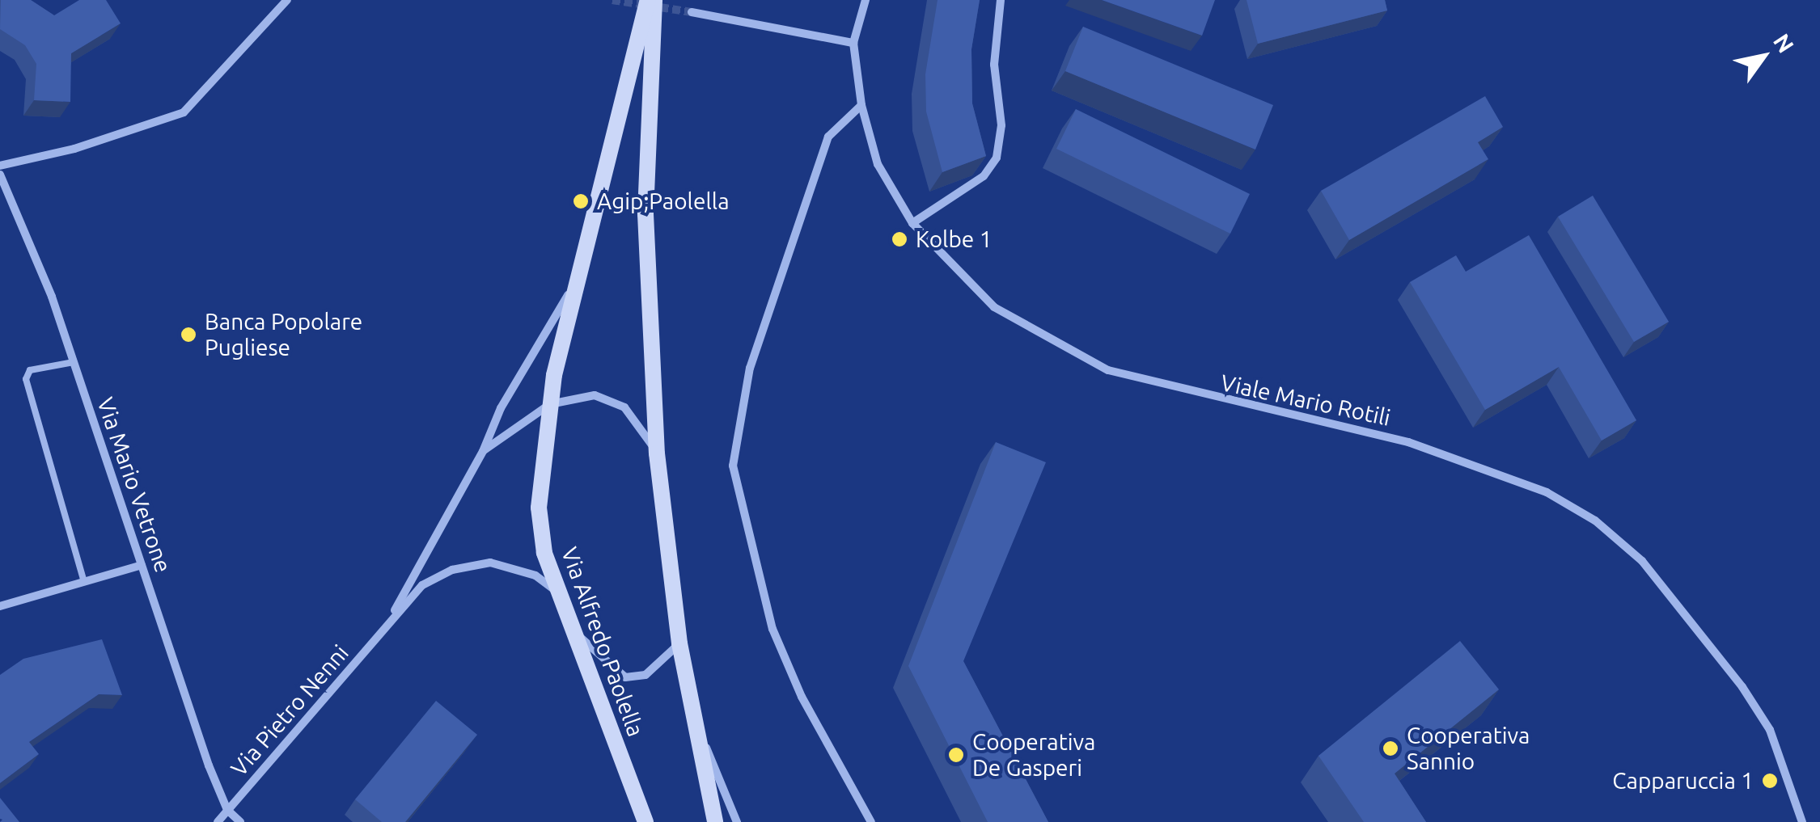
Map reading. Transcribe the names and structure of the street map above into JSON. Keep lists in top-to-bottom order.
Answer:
{
  "streets": {
    "main road": ["Via Alfredo Paolella"],
    "street": ["Viale Mario Rotili", "Via Mario Vetrone", "Via Pietro Nenni"]
  },
  "crossings": [
    ["Via Mario Vetrone", "Via Pietro Nenni"],
    ["Via Alfredo Paolella", "Via Pietro Nenni"]
  ],
  "places": [
    "Agip;Paolella",
    "Kolbe 1",
    "Banca Popolare Pugliese",
    "Cooperativa Sannio",
    "Cooperativa De Gasperi",
    "Capparuccia 1"
  ],
  "north": "top right"
}
